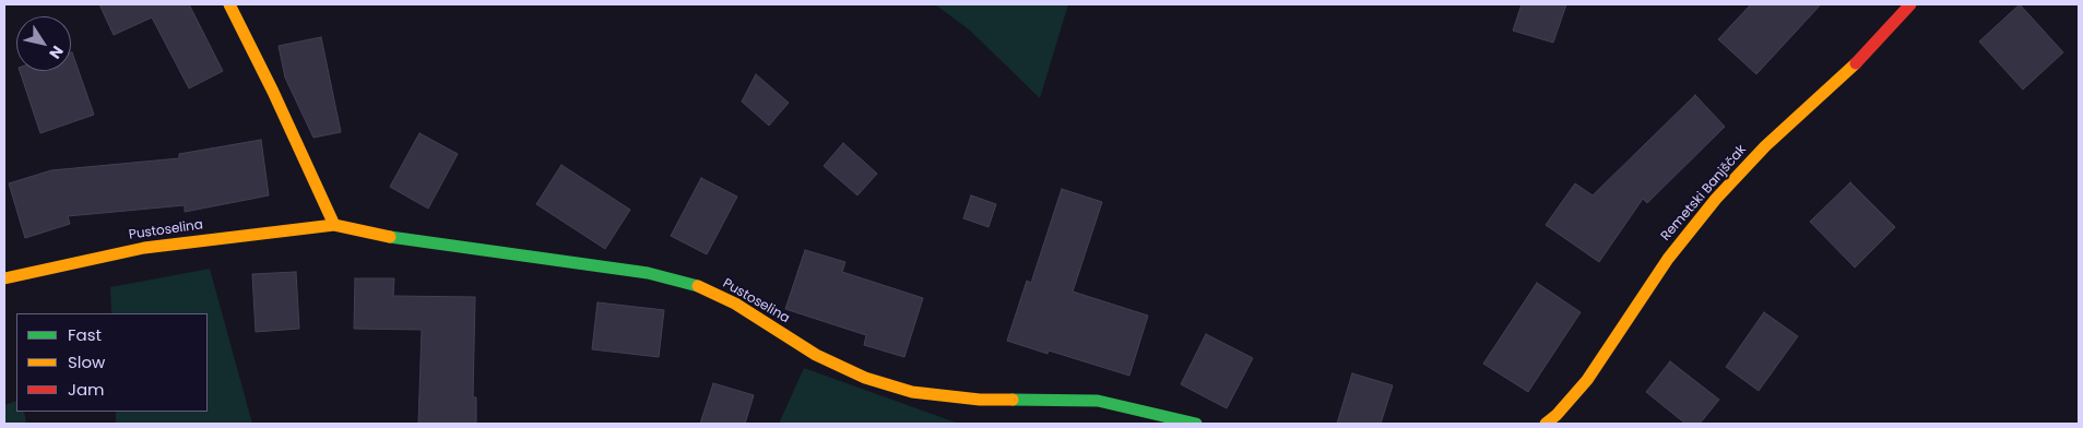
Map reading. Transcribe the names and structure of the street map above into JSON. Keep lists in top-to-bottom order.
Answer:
{
  "streets": {
    "street": ["Remetski Banjščak", "Pustoselina"]
  },
  "legend": ["Fast", "Slow", "Jam"],
  "north": "bottom right"
}
